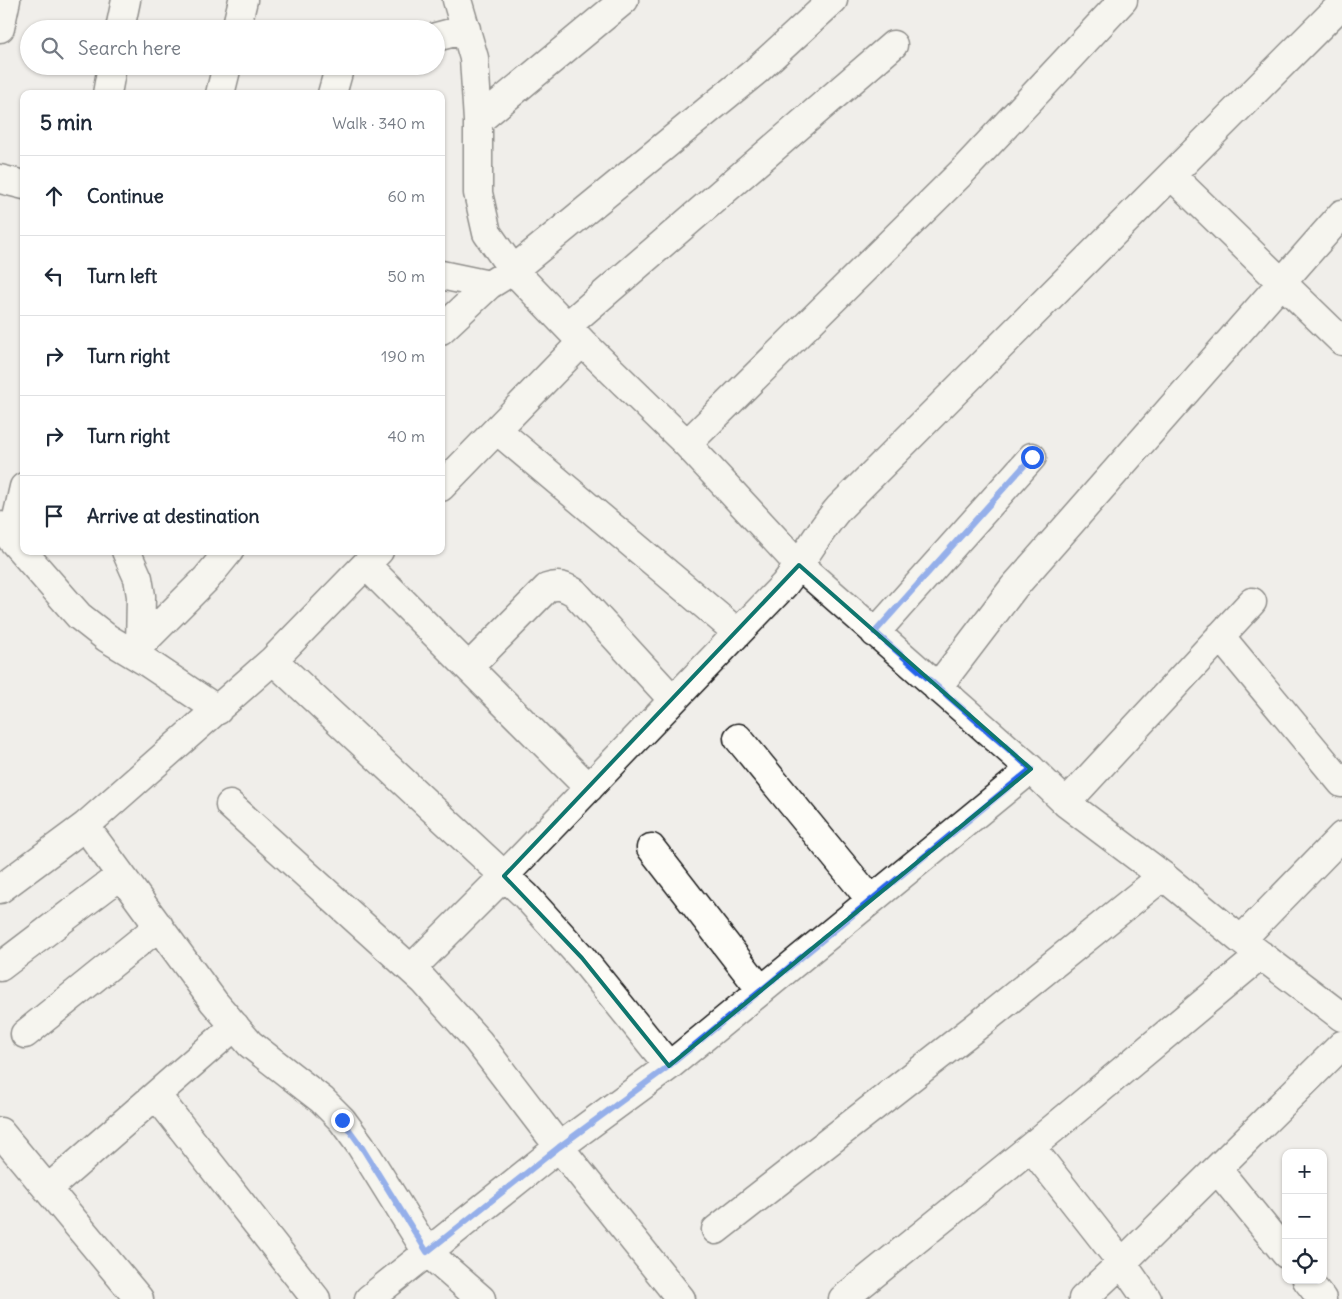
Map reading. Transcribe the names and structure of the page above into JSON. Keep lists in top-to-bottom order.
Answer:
{
  "page": {
    "search": "Search here",
    "heading": ["5 min", "Walk · 340 m"],
    "list": [
      ["Continue", "60 m"],
      ["Turn left", "50 m"],
      ["Turn right", "190 m"],
      ["Turn right", "40 m"],
      "Arrive at destination"
    ],
    "map_buttons": ["+", "−"]
  }
}
